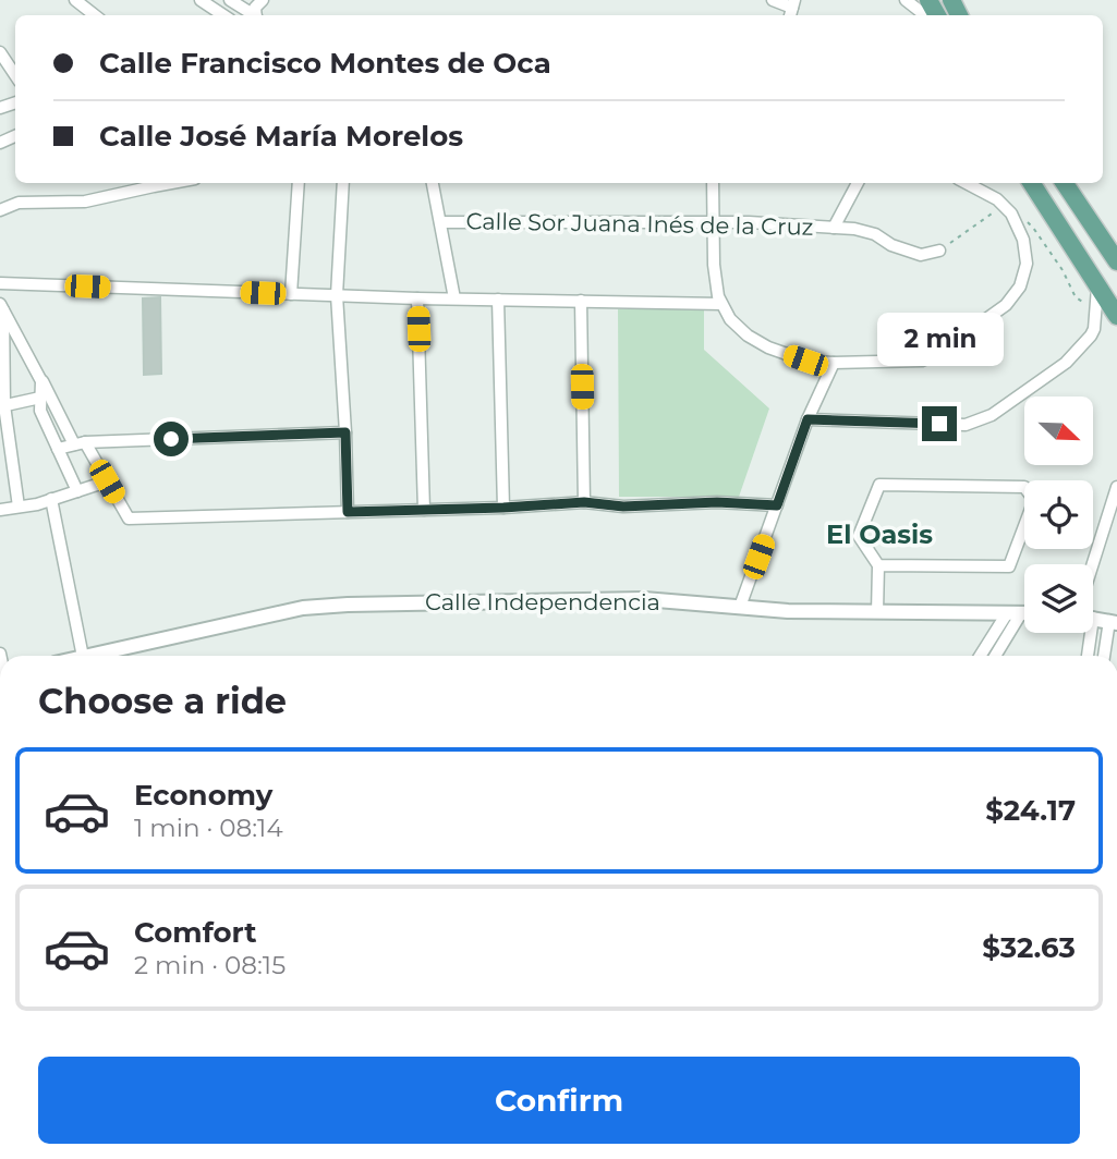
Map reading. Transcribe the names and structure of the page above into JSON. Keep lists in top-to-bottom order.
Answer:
{
  "streets": {
    "street": ["Calle Sor Juana Inés de la Cruz", "Calle Independencia"]
  },
  "districts": ["El Oasis"],
  "north": "bottom right",
  "page": {
    "banner": ["Calle Francisco Montes de Oca", "Calle José María Morelos"],
    "bubble": "2 min",
    "heading": "Choose a ride",
    "list": [
      {
        "name": "Economy",
        "note": "1 min · 08:14",
        "value": "$24.17"
      },
      {
        "name": "Comfort",
        "note": "2 min · 08:15",
        "value": "$32.63"
      }
    ],
    "buttons": "Confirm"
  }
}
